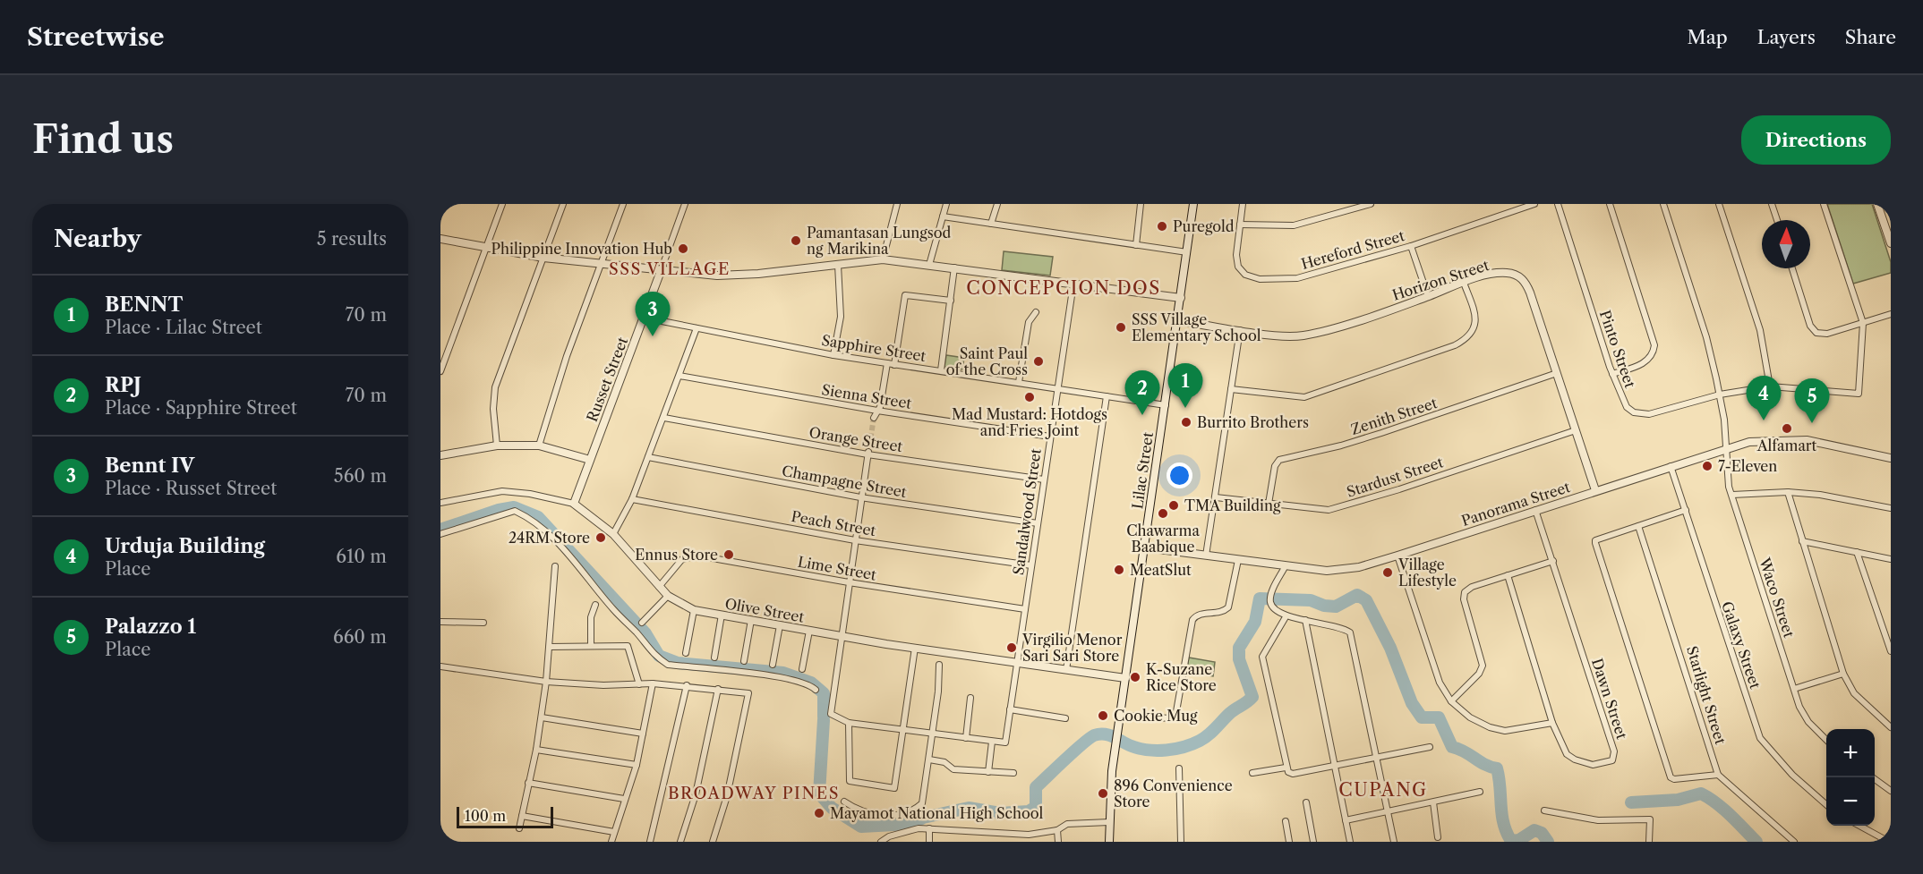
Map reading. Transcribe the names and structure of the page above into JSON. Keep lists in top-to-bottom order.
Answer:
{
  "streets": {
    "main road": ["Lilac Street"],
    "street": [
      "Hereford Street",
      "Horizon Street",
      "Sapphire Street",
      "Pinto Street",
      "Russet Street",
      "Sienna Street",
      "Zenith Street",
      "Orange Street",
      "Stardust Street",
      "Champagne Street",
      "Panorama Street",
      "Sandalwood Street",
      "Peach Street",
      "Lime Street",
      "Waco Street",
      "Olive Street",
      "Galaxy Street",
      "Starlight Street",
      "Dawn Street"
    ]
  },
  "crossings": [
    ["Horizon Street", "Zenith Street"],
    ["Horizon Street", "Lilac Street"],
    ["Horizon Street", "Stardust Street"],
    ["Horizon Street", "Panorama Street"],
    ["Sapphire Street", "Russet Street"],
    ["Sapphire Street", "Lilac Street"],
    ["Sapphire Street", "Sandalwood Street"],
    ["Pinto Street", "Waco Street"],
    ["Russet Street", "Olive Street"],
    ["Sienna Street", "Sandalwood Street"],
    ["Zenith Street", "Stardust Street"],
    ["Orange Street", "Sandalwood Street"],
    ["Lilac Street", "Panorama Street"],
    ["Lilac Street", "Olive Street"],
    ["Champagne Street", "Sandalwood Street"],
    ["Panorama Street", "Waco Street"],
    ["Panorama Street", "Galaxy Street"],
    ["Panorama Street", "Dawn Street"],
    ["Sandalwood Street", "Peach Street"],
    ["Sandalwood Street", "Lime Street"],
    ["Sandalwood Street", "Olive Street"],
    ["Lime Street", "Olive Street"]
  ],
  "districts": [
    "SSS VILLAGE",
    "CONCEPCION DOS",
    "CUPANG",
    "BROADWAY PINES"
  ],
  "places": [
    "Puregold",
    "Pamantasan Lungsod ng Marikina",
    "Philippine Innovation Hub",
    "SSS Village Elementary School",
    "Saint Paul of the Cross",
    "Mad Mustard: Hotdogs and Fries Joint",
    "Burrito Brothers",
    "Alfamart",
    "7-Eleven",
    "TMA Building",
    "Chawarma Baabique",
    "24RM Store",
    "Ennus Store",
    "MeatSlut",
    "Village Lifestyle",
    "Virgilio Menor Sari Sari Store",
    "K-Suzane Rice Store",
    "Cookie Mug",
    "896 Convenience Store",
    "Mayamot National High School"
  ],
  "scale_bar": "100 m",
  "north": "top",
  "page": {
    "header": "Streetwise",
    "nav": ["Map", "Layers", "Share"],
    "buttons": "Directions",
    "title": "Find us",
    "heading": ["Nearby", "5 results"],
    "list": [
      {
        "mark": "1",
        "name": "BENNT",
        "note": "Place · Lilac Street",
        "value": "70 m"
      },
      {
        "mark": "2",
        "name": "RPJ",
        "note": "Place · Sapphire Street",
        "value": "70 m"
      },
      {
        "mark": "3",
        "name": "Bennt IV",
        "note": "Place · Russet Street",
        "value": "560 m"
      },
      {
        "mark": "4",
        "name": "Urduja Building",
        "note": "Place",
        "value": "610 m"
      },
      {
        "mark": "5",
        "name": "Palazzo 1",
        "note": "Place",
        "value": "660 m"
      }
    ],
    "pins": [
      "3",
      "1",
      "2",
      "4",
      "5"
    ],
    "map_buttons": ["+", "−"],
    "scale": "100 m"
  }
}
